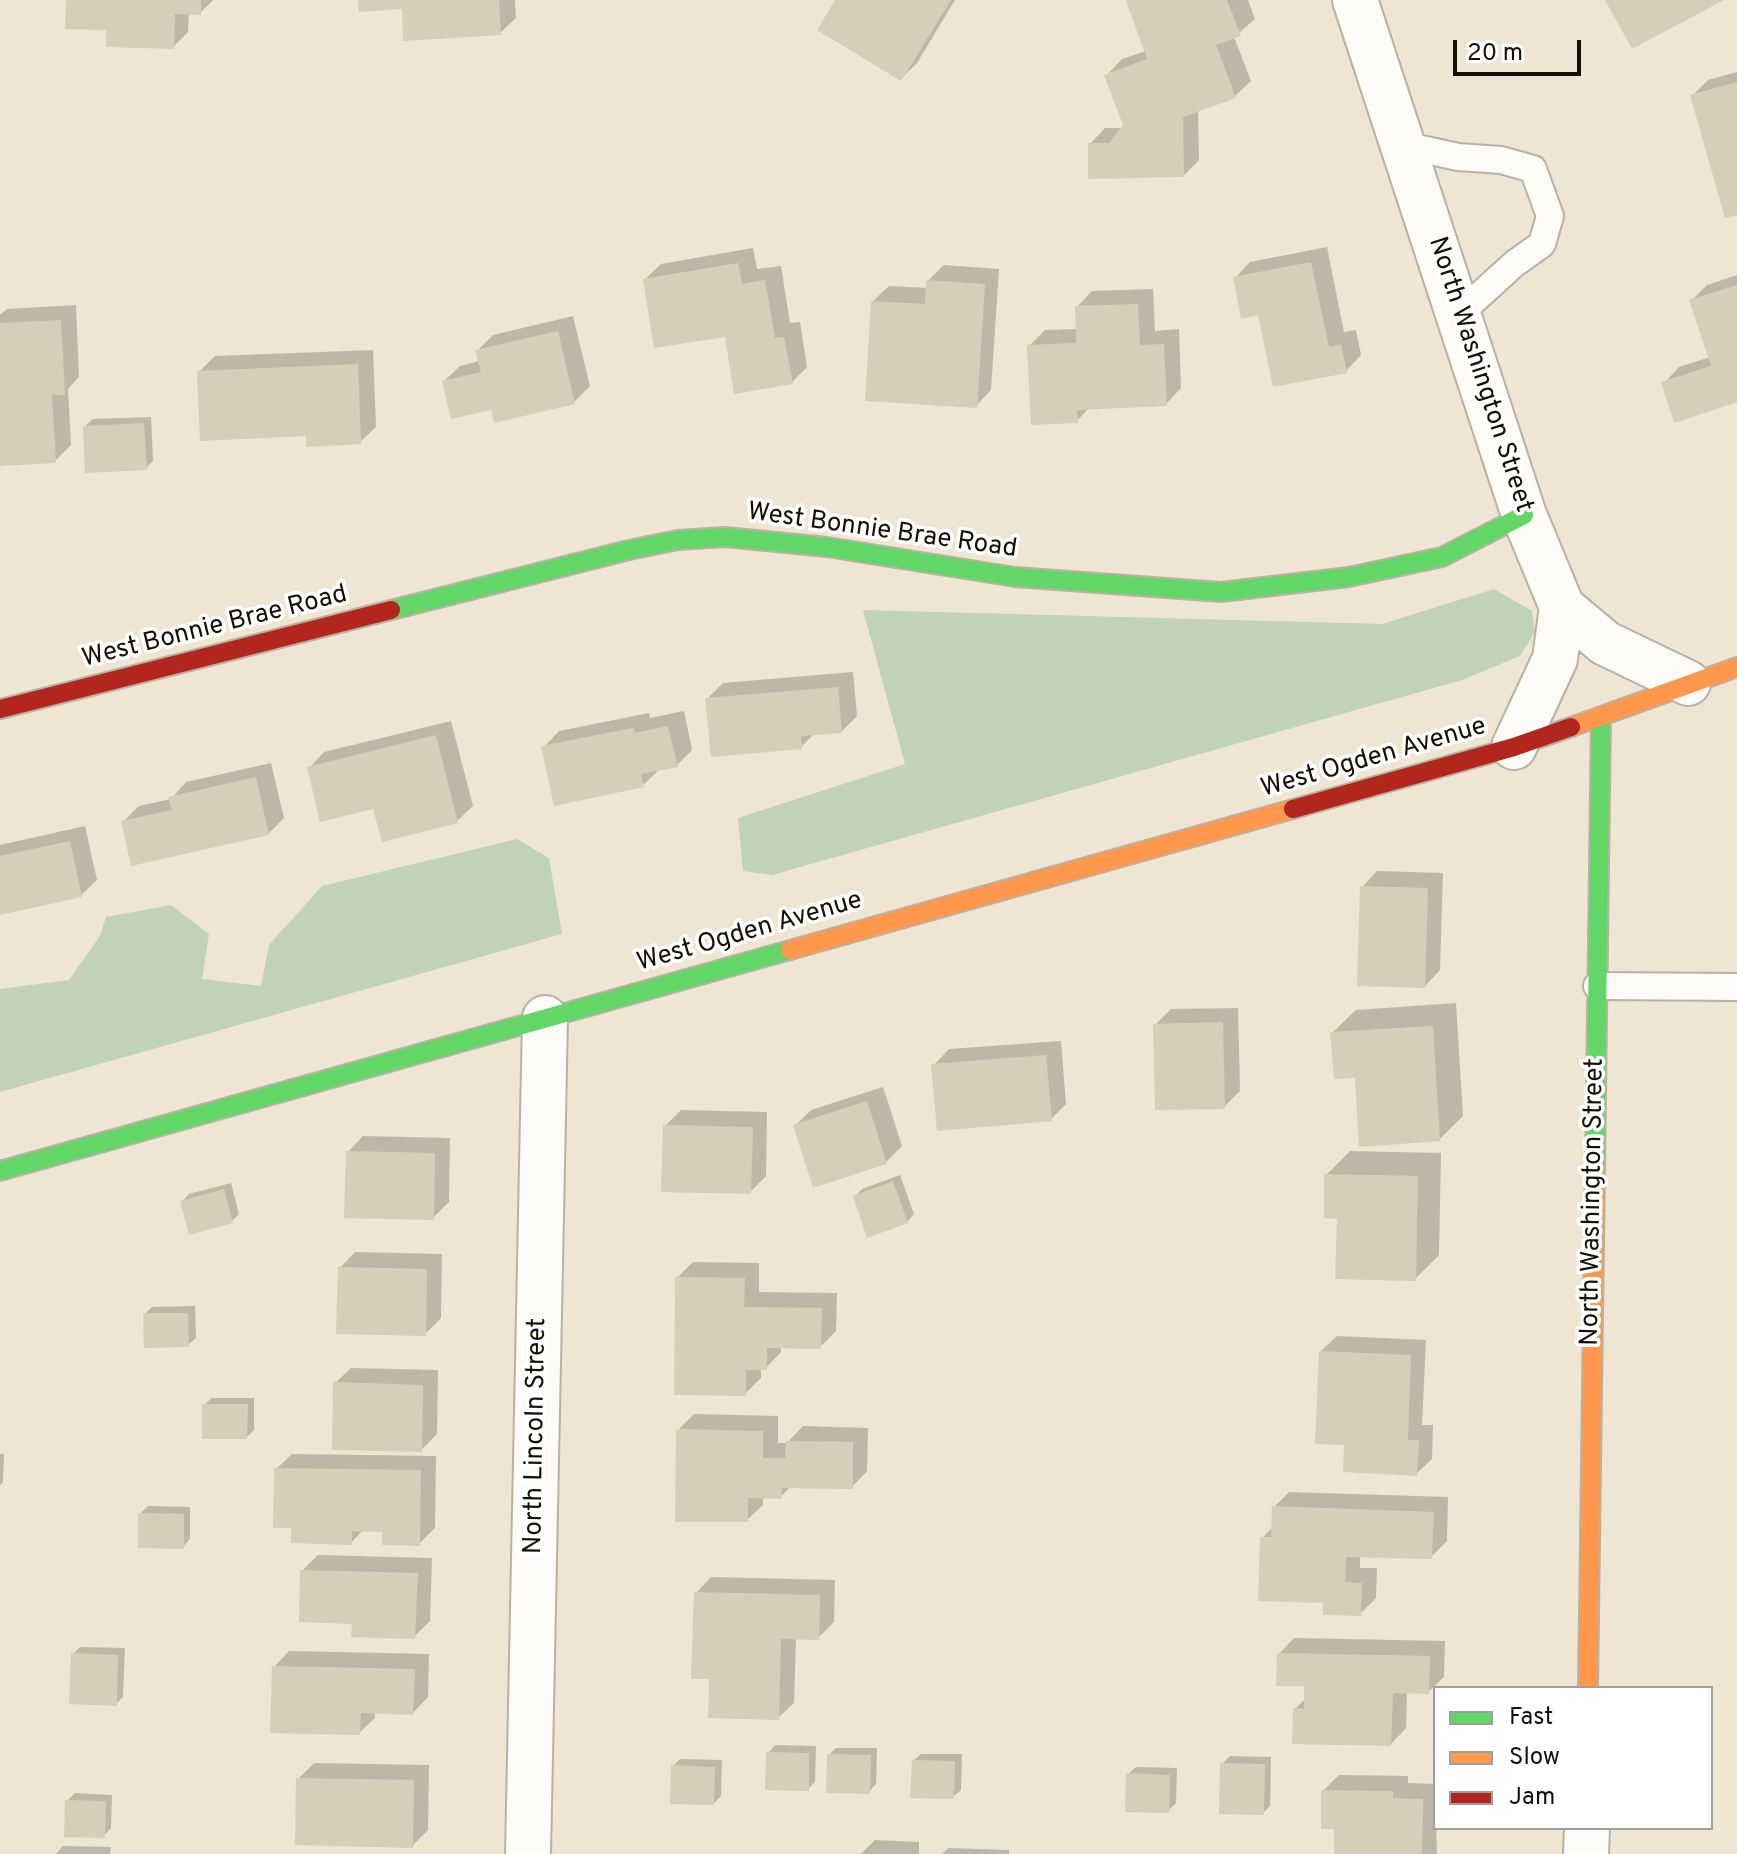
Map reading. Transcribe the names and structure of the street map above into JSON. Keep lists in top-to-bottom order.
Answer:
{
  "streets": {
    "street": [
      "North Washington Street",
      "West Bonnie Brae Road",
      "West Ogden Avenue",
      "North Lincoln Street"
    ]
  },
  "crossings": [
    ["North Washington Street", "West Bonnie Brae Road"],
    ["North Washington Street", "West Ogden Avenue"],
    ["West Ogden Avenue", "North Lincoln Street"]
  ],
  "legend": ["Fast", "Slow", "Jam"],
  "scale_bar": "20 m"
}
